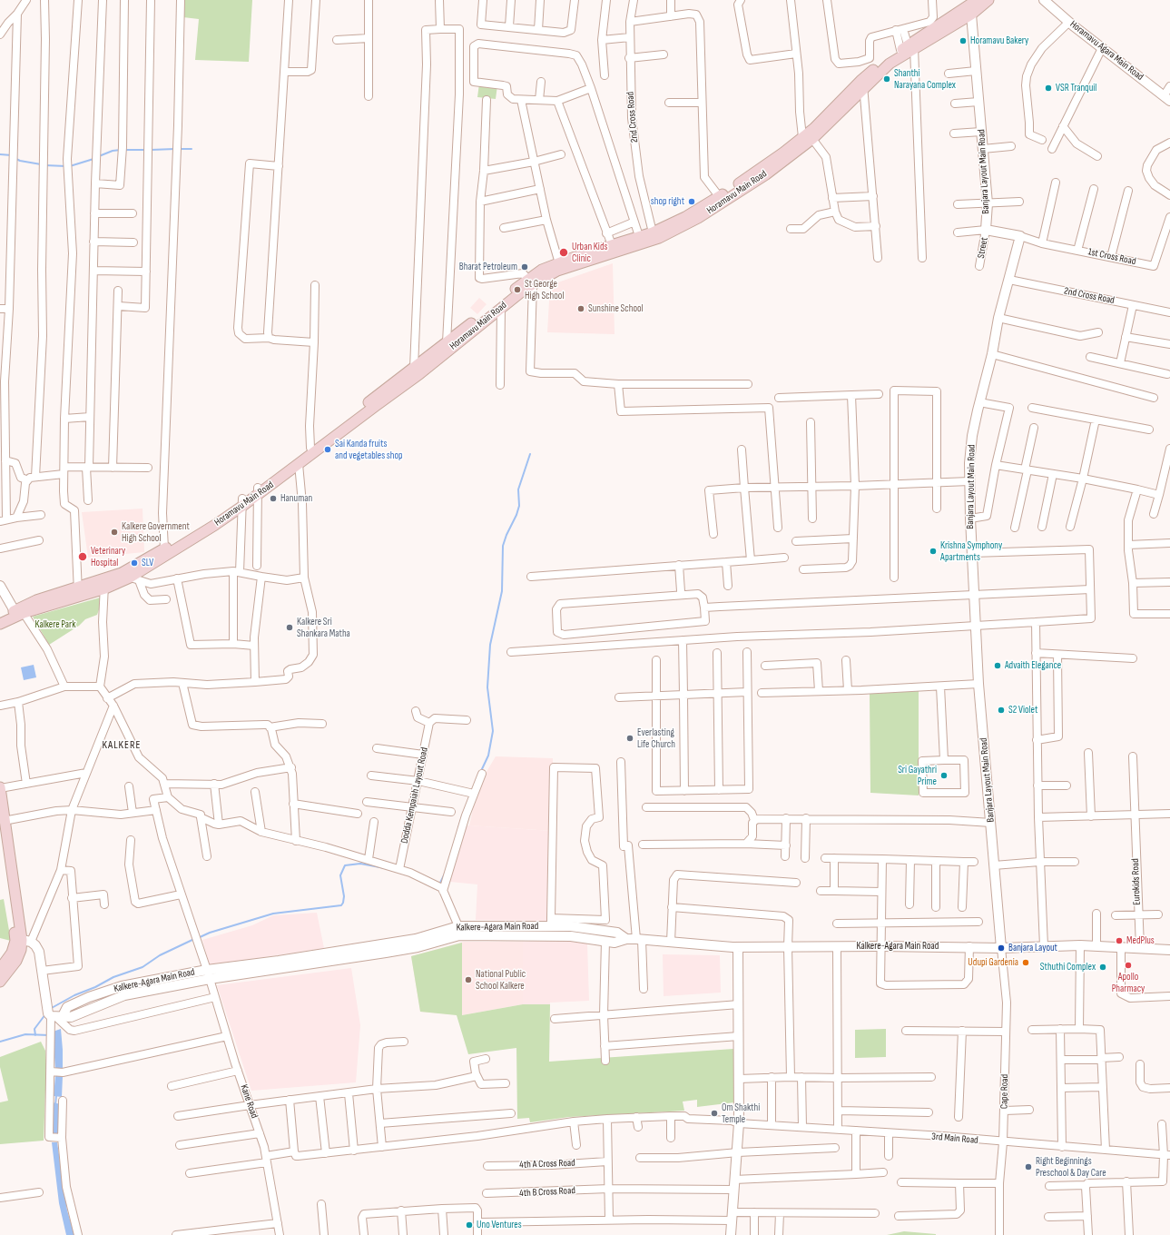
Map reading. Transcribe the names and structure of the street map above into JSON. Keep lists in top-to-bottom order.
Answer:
{
  "streets": {
    "main road": ["Horamavu Main Road"],
    "street": [
      "Horamavu Agara Main Road",
      "2nd Cross Road",
      "Banjara Layout Main Road",
      "Street",
      "1st Cross Road",
      "Dodda Kempaiah Layout Road",
      "Eurokids Road",
      "Kalkere-Agara Main Road",
      "Cape Road",
      "Kane Road",
      "3rd Main Road",
      "4th A Cross Road",
      "4th B Cross Road"
    ]
  },
  "crossings": [
    ["2nd Cross Road", "Banjara Layout Main Road"],
    ["2nd Cross Road", "Horamavu Main Road"],
    ["Banjara Layout Main Road", "Horamavu Main Road"],
    ["Banjara Layout Main Road", "Street"],
    ["Banjara Layout Main Road", "1st Cross Road"],
    ["Banjara Layout Main Road", "Kalkere-Agara Main Road"],
    ["Banjara Layout Main Road", "Cape Road"],
    ["Eurokids Road", "Kalkere-Agara Main Road"],
    ["Kalkere-Agara Main Road", "Cape Road"],
    ["Kalkere-Agara Main Road", "Kane Road"],
    ["Cape Road", "3rd Main Road"]
  ],
  "districts": ["KALKERE"],
  "parks": ["Kalkere Park"],
  "places": [
    "Horamavu Bakery",
    "Shanthi Narayana Complex",
    "VSR Tranquil",
    "shop right",
    "Urban Kids Clinic",
    "Bharat Petroleum",
    "St George High School",
    "Sunshine School",
    "Sai Kanda fruits and vegetables shop",
    "Hanuman",
    "Kalkere Government High School",
    "Krishna Symphony Apartments",
    "Veterinary Hospital",
    "SLV",
    "Kalkere Sri Shankara Matha",
    "Advaith Elegance",
    "S2 Violet",
    "Everlasting Life Church",
    "Sri Gayathri Prime",
    "MedPlus",
    "Banjara Layout",
    "Udupi Gardenia",
    "Apollo Pharmacy",
    "Sthuthi Complex",
    "National Public School Kalkere",
    "Om Shakthi Temple",
    "Right Beginnings Preschool & Day Care",
    "Uno Ventures"
  ]
}
